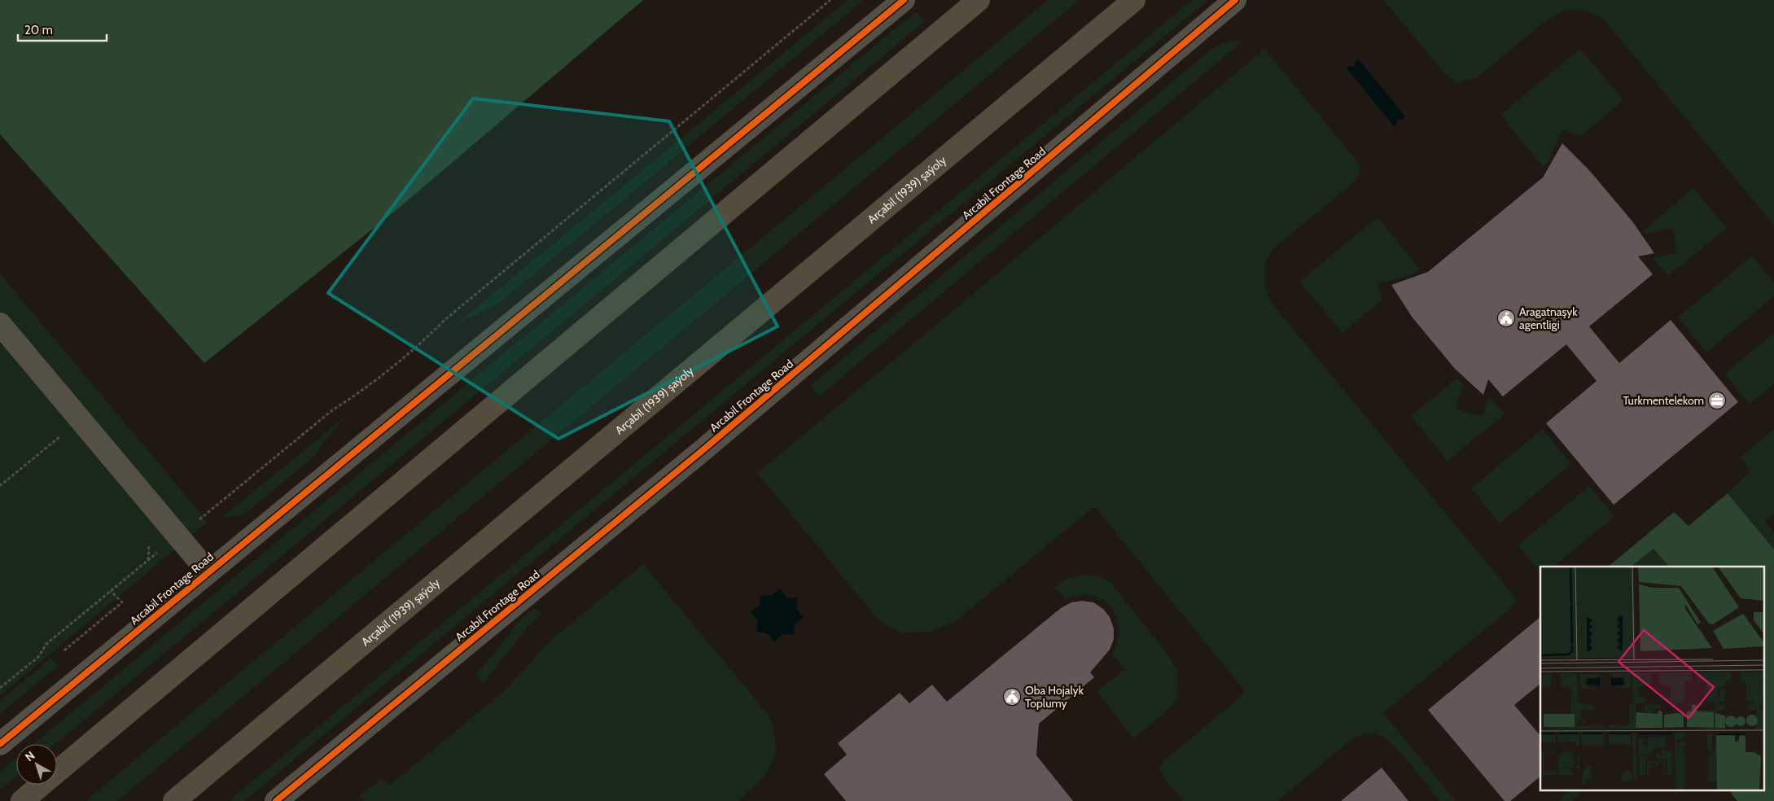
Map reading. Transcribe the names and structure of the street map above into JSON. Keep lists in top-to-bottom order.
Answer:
{
  "streets": {
    "main road": ["Arçabil (1939) şaýoly"],
    "street": ["Arcabil Frontage Road"]
  },
  "places": {
    "public building": ["Aragatnaşyk agentligi", "Oba Hojalyk Toplumy"],
    "office": ["Turkmentelekom"]
  },
  "scale_bar": "20 m",
  "north": "top left"
}
